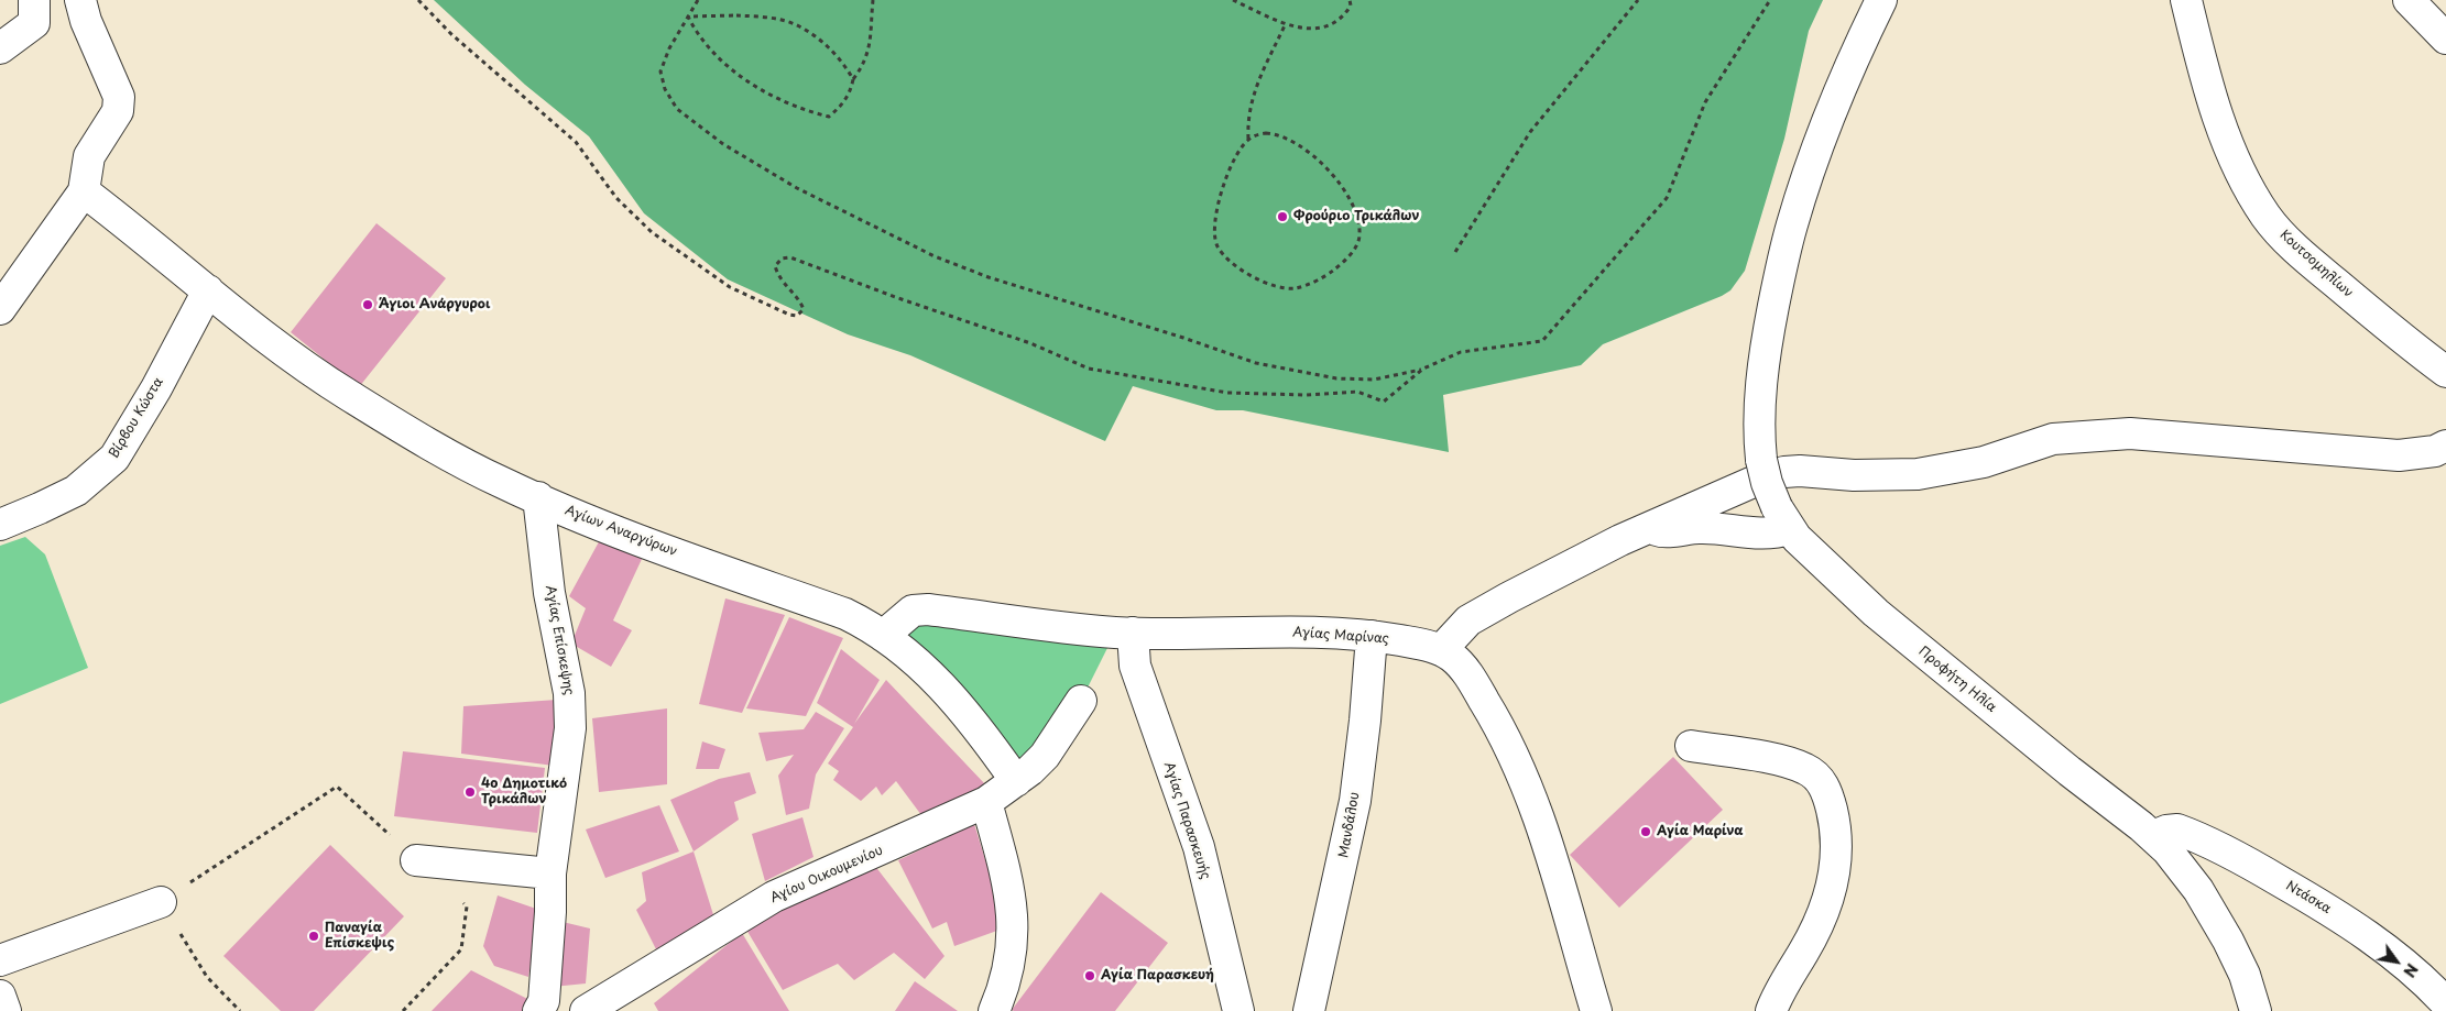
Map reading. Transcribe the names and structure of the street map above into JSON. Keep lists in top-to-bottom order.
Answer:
{
  "streets": {
    "street": [
      "Κουτσομηλίων",
      "Βίρβου Κώστα",
      "Αγίων Αναργύρων",
      "Αγίας Μαρίνας",
      "Αγίας Επίσκεψης",
      "Προφήτη Ηλία",
      "Αγίας Παρασκευής",
      "Μανδάλου",
      "Αγίου Οικουμενίου",
      "Ντάσκα"
    ]
  },
  "crossings": [
    ["Βίρβου Κώστα", "Αγίων Αναργύρων"],
    ["Αγίων Αναργύρων", "Αγίας Μαρίνας"],
    ["Αγίων Αναργύρων", "Αγίας Επίσκεψης"],
    ["Αγίων Αναργύρων", "Αγίου Οικουμενίου"],
    ["Αγίας Μαρίνας", "Αγίας Παρασκευής"],
    ["Αγίας Μαρίνας", "Μανδάλου"],
    ["Προφήτη Ηλία", "Ντάσκα"]
  ],
  "places": [
    "Φρούριο Τρικάλων",
    "Άγιοι Ανάργυροι",
    "4ο Δημοτικό Τρικάλων",
    "Αγία Μαρίνα",
    "Παναγία Επίσκεψις",
    "Αγία Παρασκευή"
  ],
  "north": "bottom right"
}
